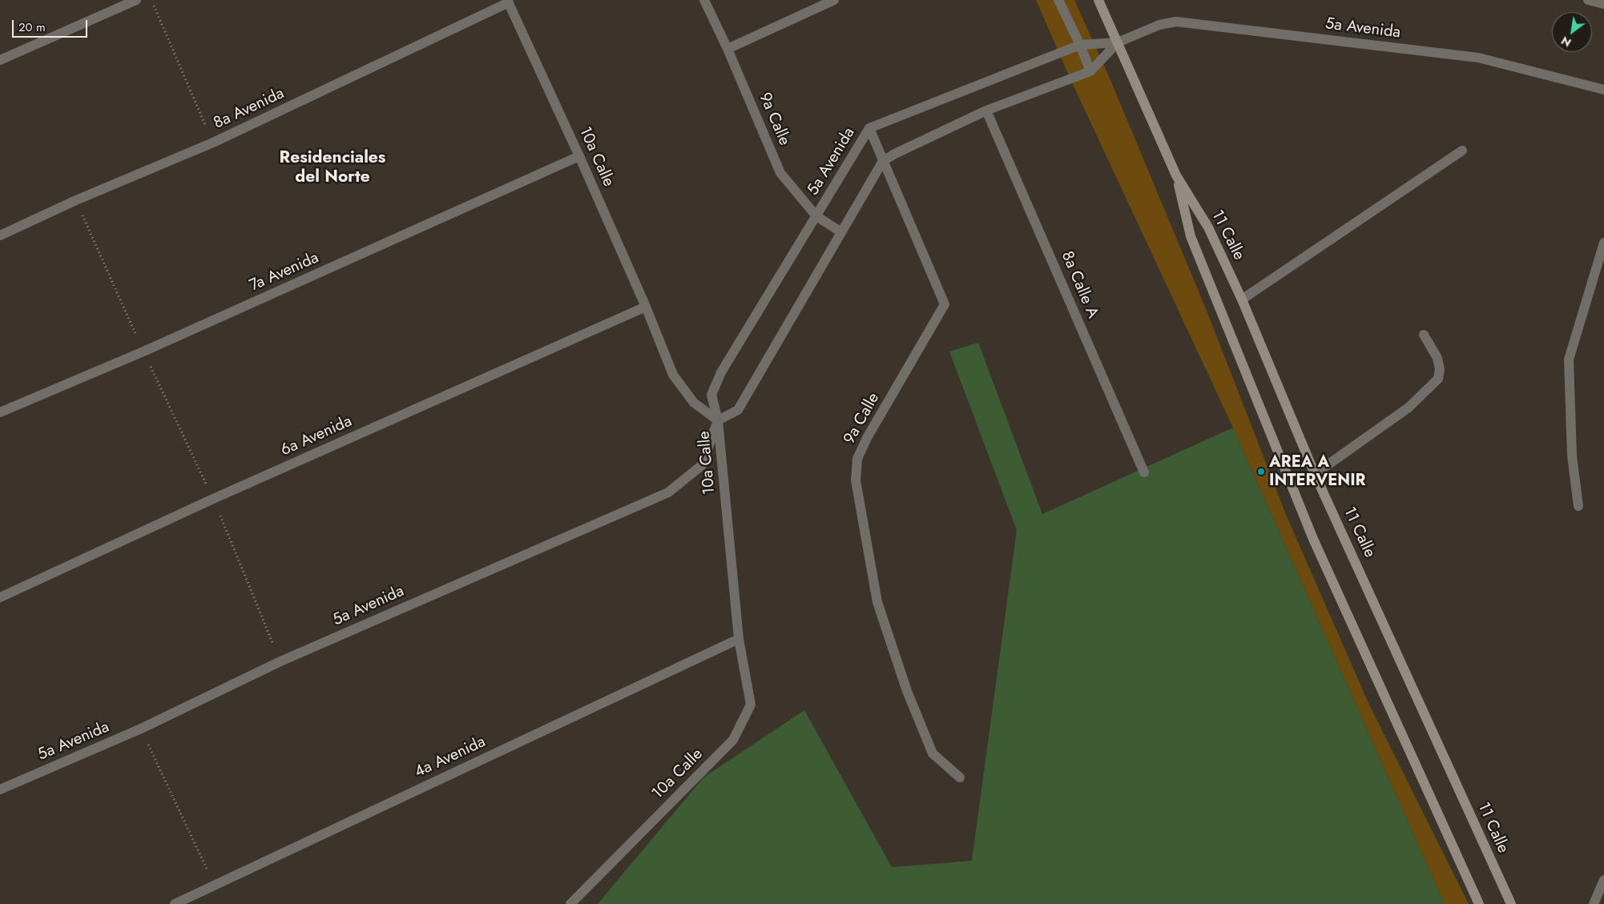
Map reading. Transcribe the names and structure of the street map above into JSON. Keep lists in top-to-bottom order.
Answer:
{
  "streets": {
    "street": [
      "5a Avenida",
      "8a Avenida",
      "9a Calle",
      "10a Calle",
      "11 Calle",
      "7a Avenida",
      "8a Calle A",
      "6a Avenida",
      "4a Avenida"
    ]
  },
  "crossings": [
    ["5a Avenida", "9a Calle"],
    ["5a Avenida", "10a Calle"],
    ["5a Avenida", "11 Calle"],
    ["5a Avenida", "8a Calle A"],
    ["8a Avenida", "10a Calle"],
    ["10a Calle", "7a Avenida"],
    ["10a Calle", "6a Avenida"],
    ["10a Calle", "4a Avenida"]
  ],
  "districts": ["Residenciales del Norte"],
  "places": ["AREA A INTERVENIR"],
  "scale_bar": "20 m",
  "north": "bottom left"
}
